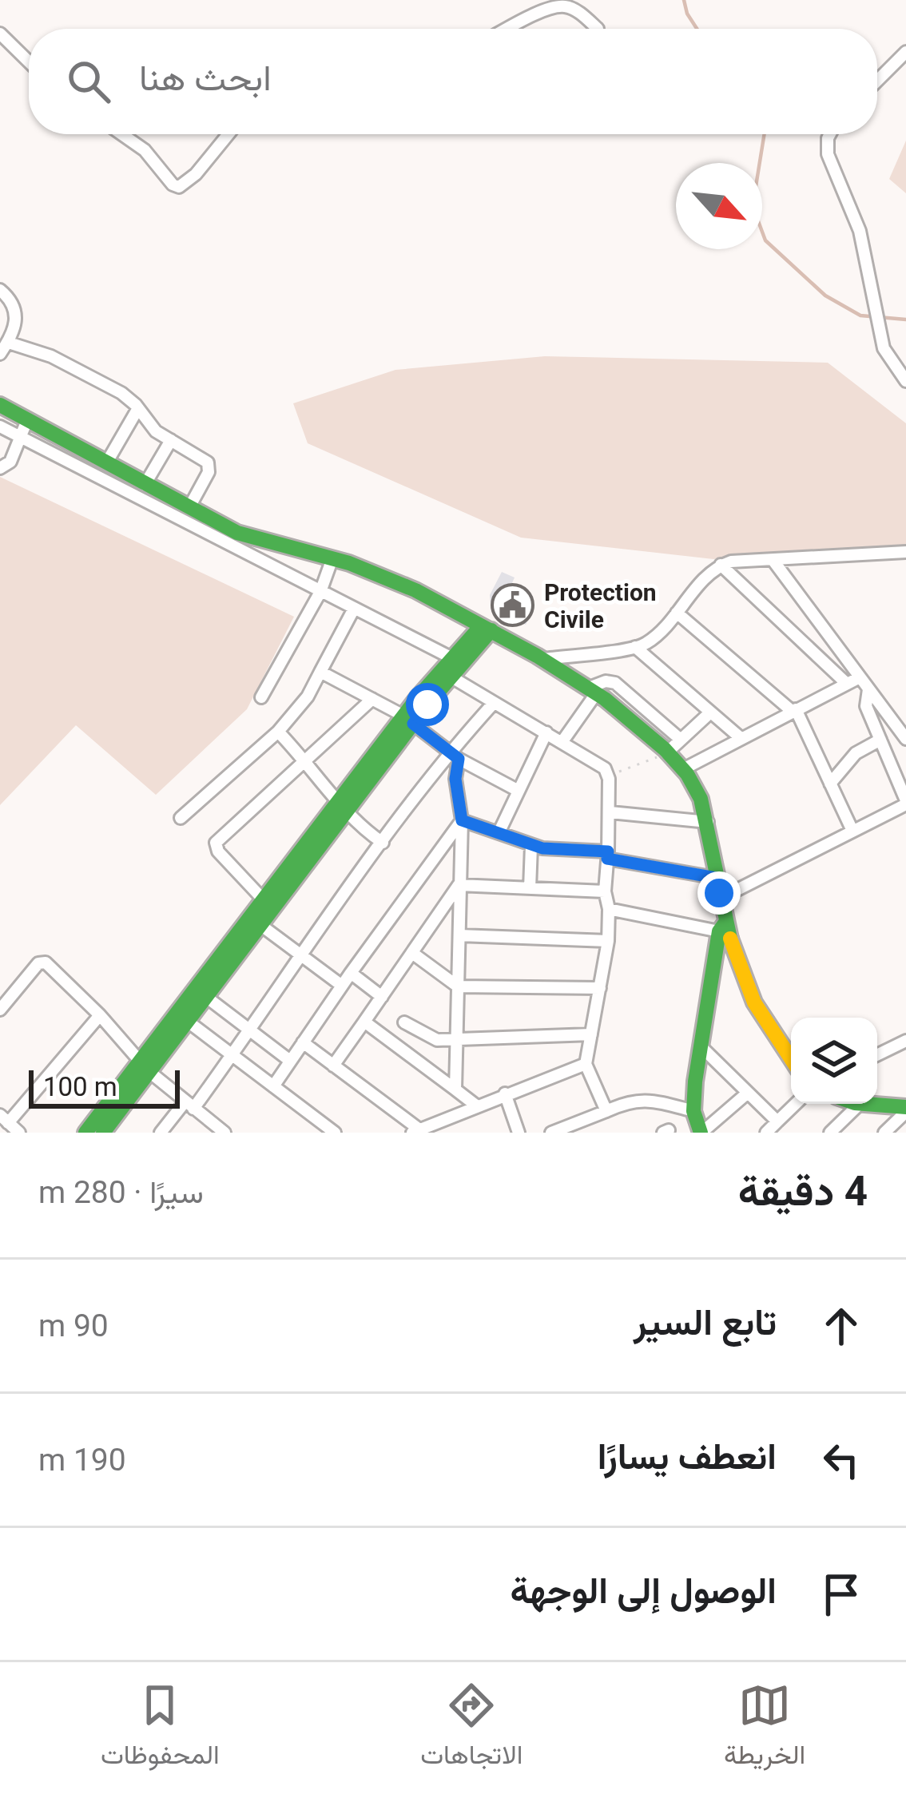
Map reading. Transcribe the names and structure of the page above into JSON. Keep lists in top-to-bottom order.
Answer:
{
  "places": {
    "public building": ["Protection Civile"]
  },
  "scale_bar": "100 m",
  "north": "bottom right",
  "page": {
    "search": "ابحث هنا",
    "scale": "100 m",
    "heading": ["4 دقيقة", "سيرًا · 280 m"],
    "list": [
      ["تابع السير", "90 m"],
      ["انعطف يسارًا", "190 m"],
      "الوصول إلى الوجهة"
    ],
    "nav": ["الخريطة", "الاتجاهات", "المحفوظات"]
  }
}
